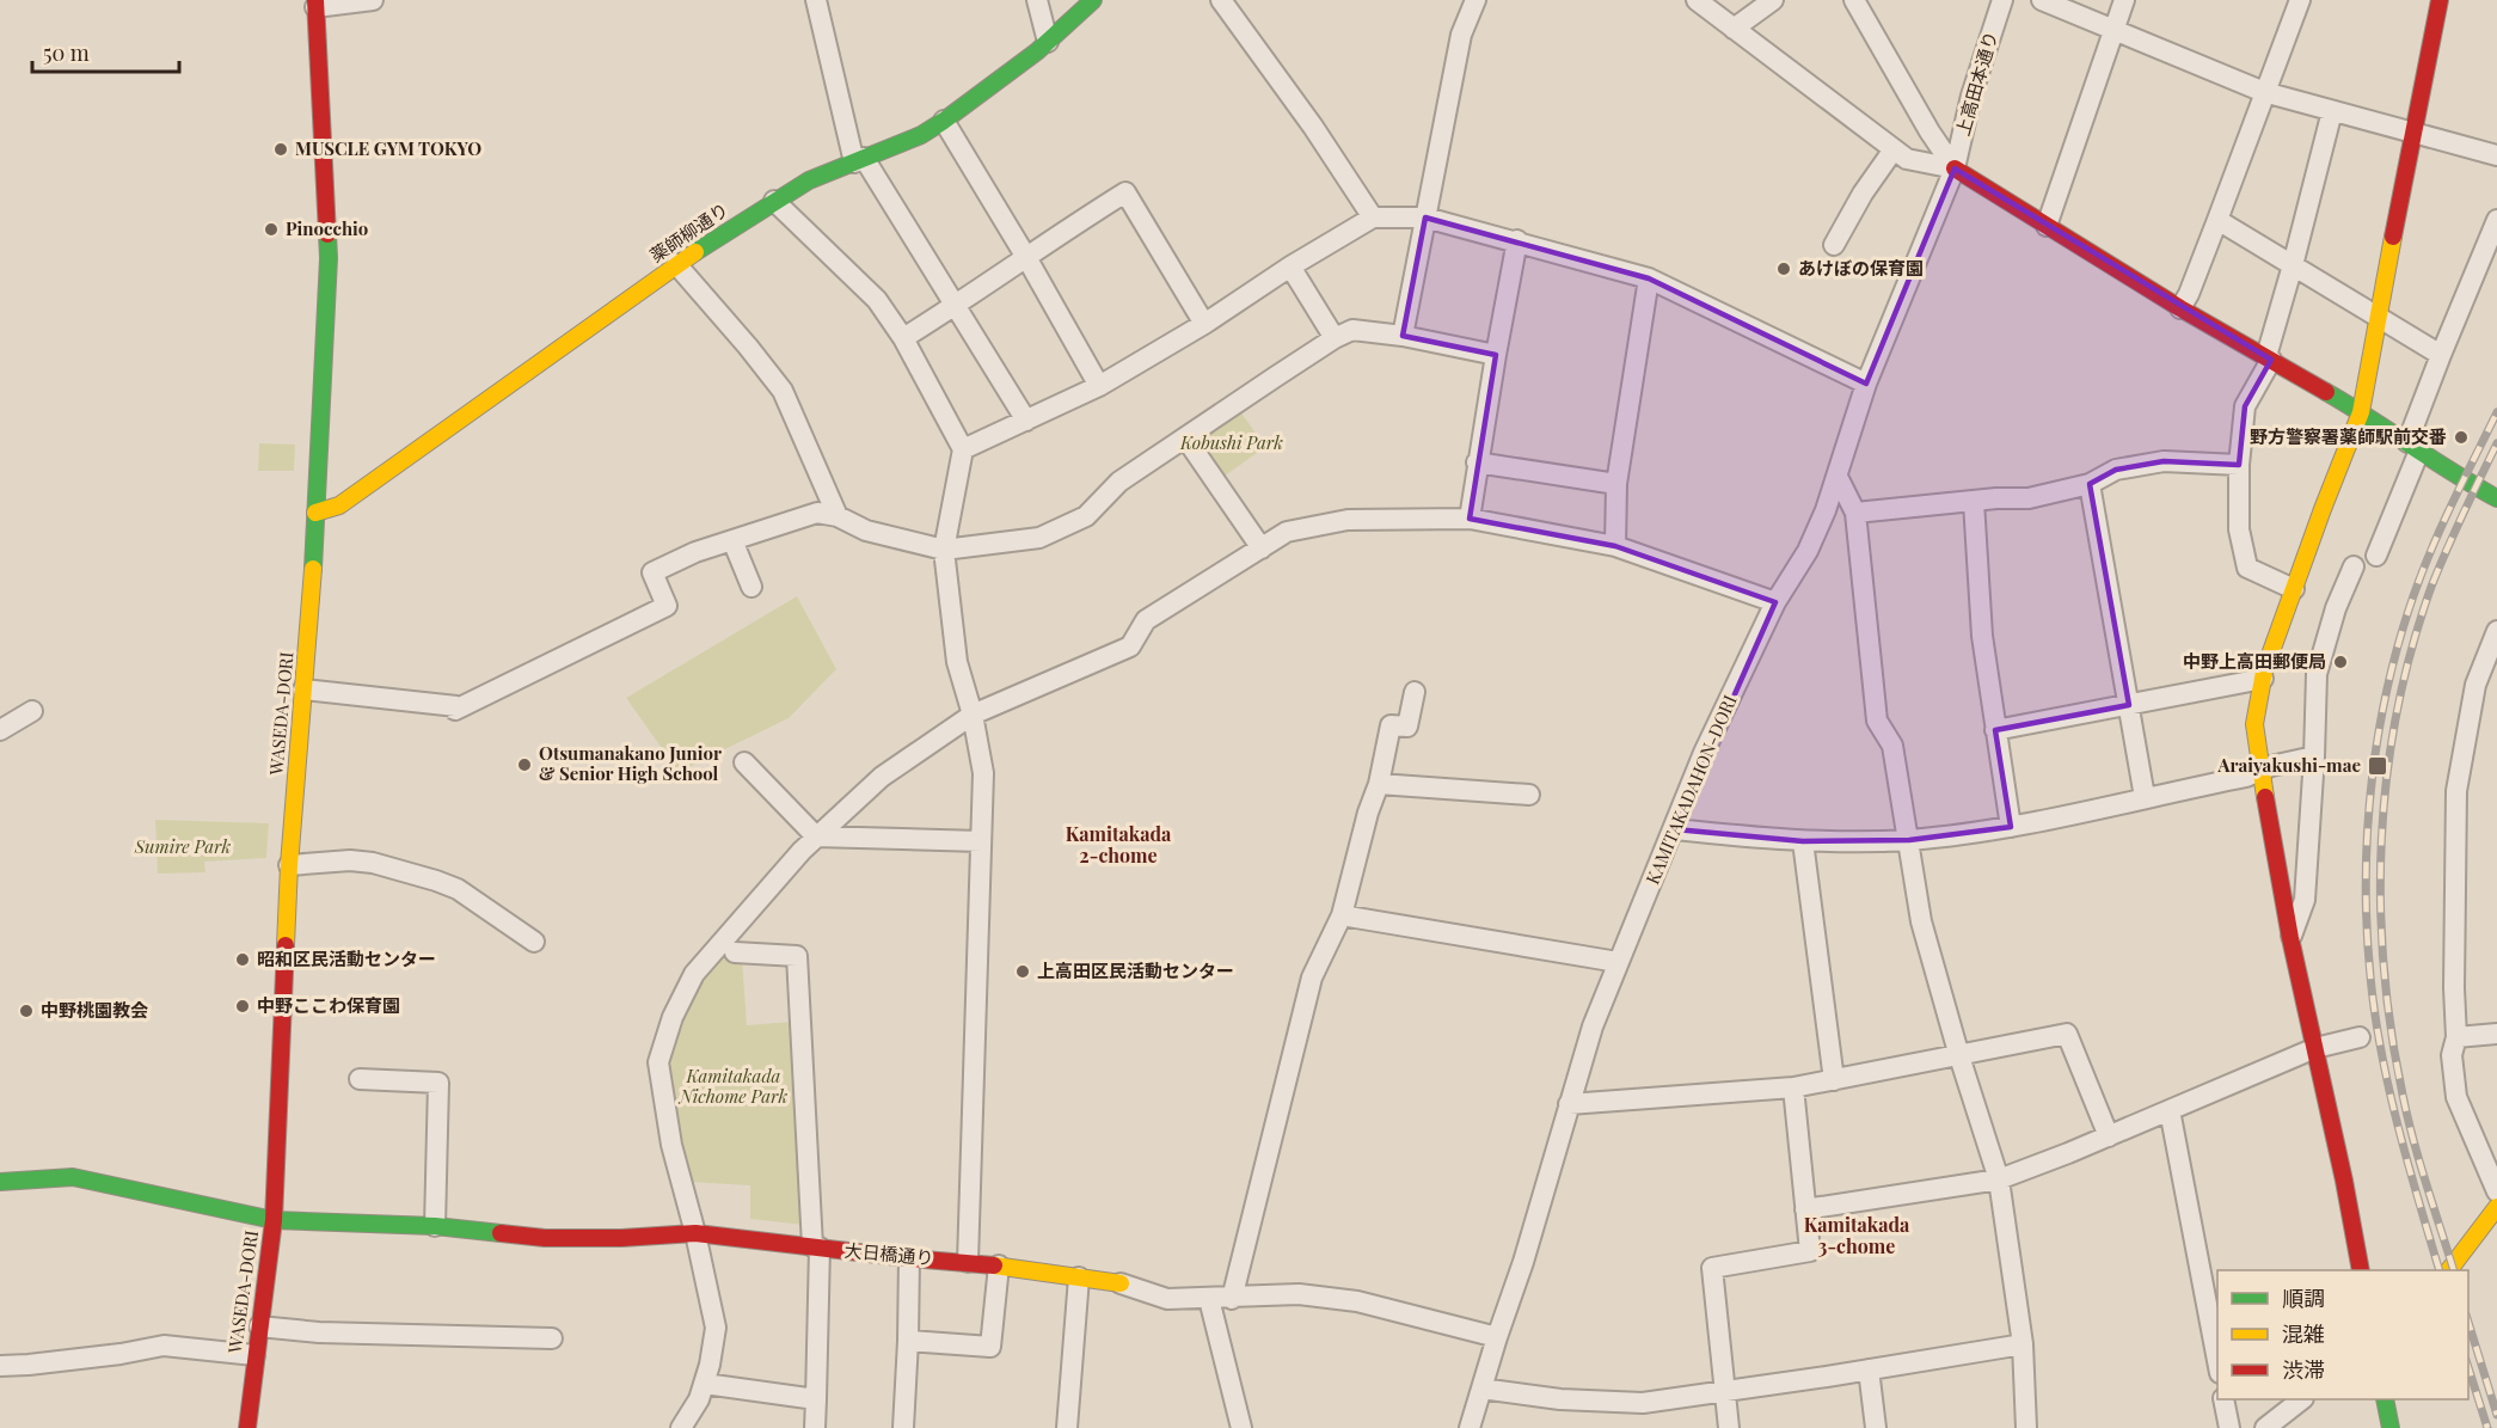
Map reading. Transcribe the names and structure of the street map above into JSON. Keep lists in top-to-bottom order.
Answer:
{
  "streets": {
    "street": [
      "上高田本通り",
      "薬師柳通り",
      "WASEDA-DORI",
      "KAMITAKADAHON-DORI",
      "大日橋通り"
    ]
  },
  "crossings": [
    ["上高田本通り", "KAMITAKADAHON-DORI"],
    ["薬師柳通り", "WASEDA-DORI"],
    ["WASEDA-DORI", "大日橋通り"],
    ["KAMITAKADAHON-DORI", "大日橋通り"]
  ],
  "districts": ["Kamitakada 2-chome", "Kamitakada 3-chome"],
  "parks": ["Kobushi Park", "Sumire Park", "Kamitakada Nichome Park"],
  "places": {
    "other": [
      "MUSCLE GYM TOKYO",
      "Pinocchio",
      "あけぼの保育園",
      "野方警察署薬師駅前交番",
      "中野上高田郵便局",
      "Otsumanakano Junior & Senior High School",
      "昭和区民活動センター",
      "上高田区民活動センター",
      "中野ここわ保育園",
      "中野桃園教会"
    ],
    "transit": ["Araiyakushi-mae"]
  },
  "legend": ["順調", "混雑", "渋滞"],
  "scale_bar": "50 m"
}
